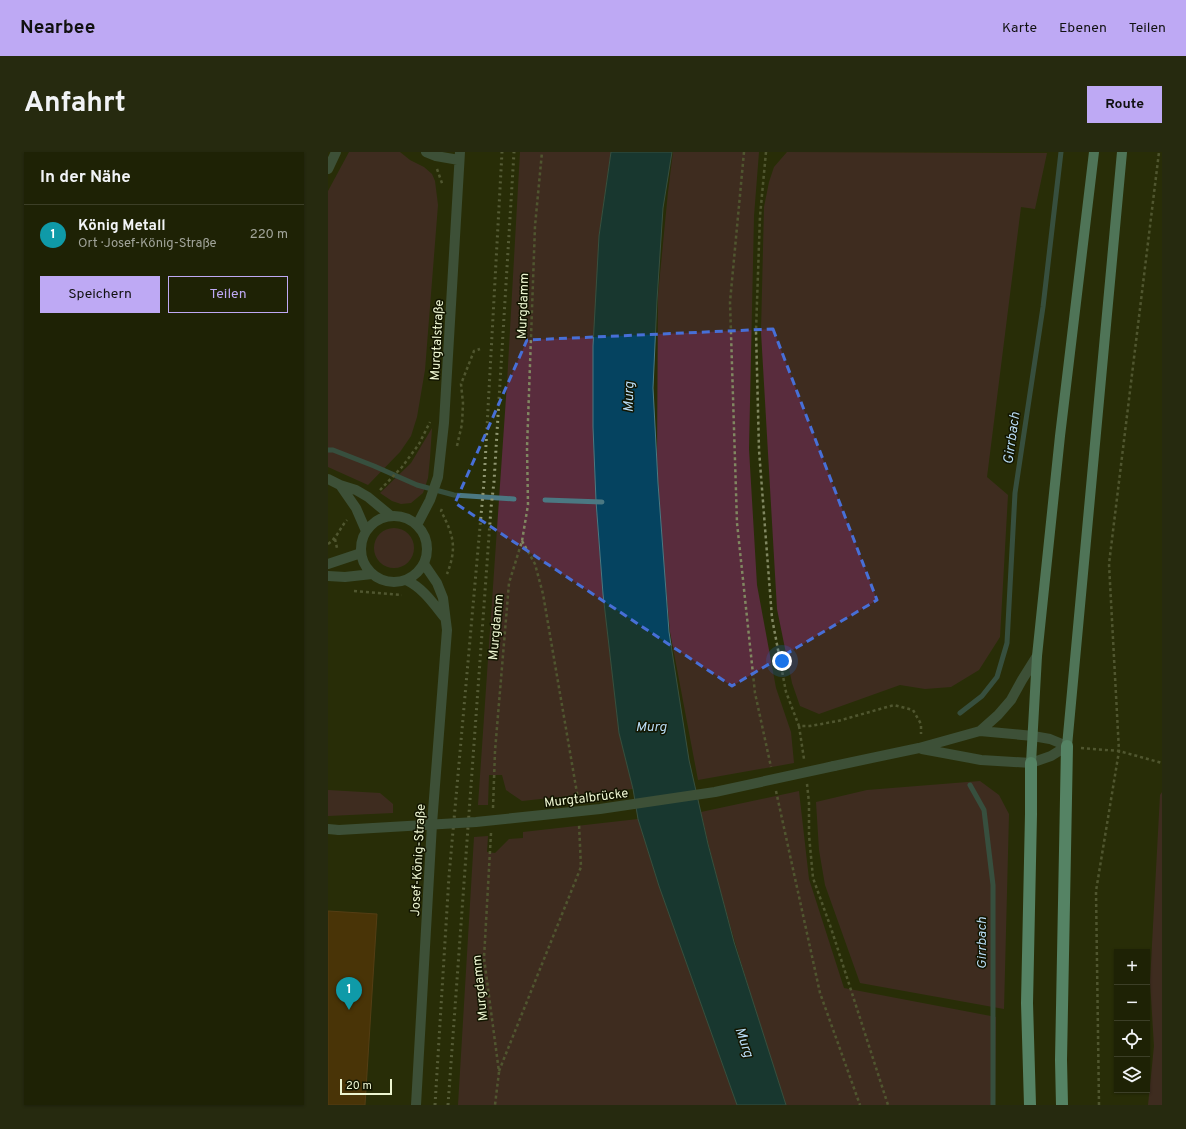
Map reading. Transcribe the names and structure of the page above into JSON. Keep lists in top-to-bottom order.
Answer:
{
  "streets": {
    "street": ["Murgtalstraße", "Murgtalbrücke", "Josef-König-Straße"],
    "path": ["Murgdamm"]
  },
  "crossings": [
    ["Murgtalstraße", "Josef-König-Straße"]
  ],
  "water": ["Murg", "Girrbach"],
  "scale_bar": "20 m",
  "page": {
    "header": "Nearbee",
    "nav": ["Karte", "Ebenen", "Teilen"],
    "title": "Anfahrt",
    "buttons": [
      "Route",
      ["Speichern", "Teilen"]
    ],
    "heading": "In der Nähe",
    "list": [
      {
        "mark": "1",
        "name": "König Metall",
        "note": "Ort · Josef-König-Straße",
        "value": "220 m"
      }
    ],
    "map_buttons": ["+", "−"],
    "pins": "1",
    "scale": "20 m"
  }
}
